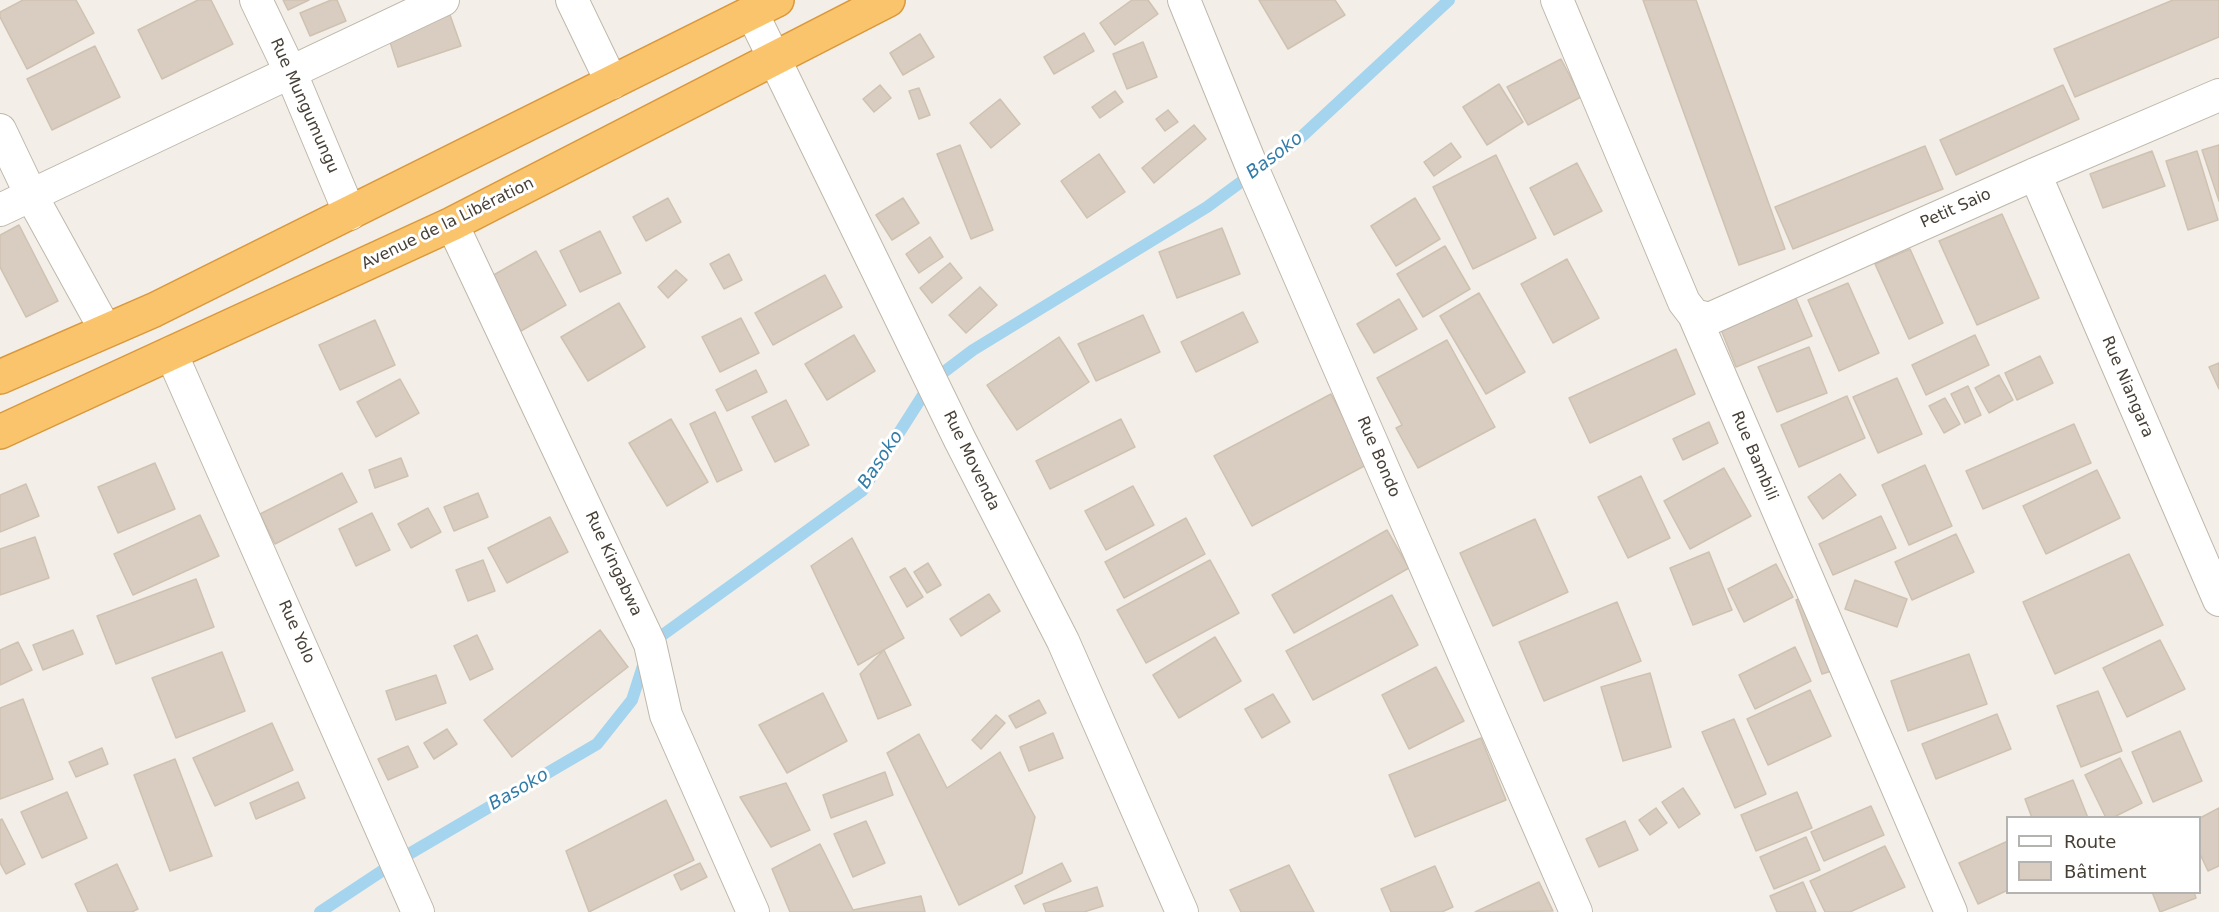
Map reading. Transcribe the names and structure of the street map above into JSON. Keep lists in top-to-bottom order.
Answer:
{
  "streets": {
    "highway": ["Avenue de la Libération"],
    "street": [
      "Rue Mungumungu",
      "Petit Saio",
      "Rue Niangara",
      "Rue Bambili",
      "Rue Bondo",
      "Rue Movenda",
      "Rue Kingabwa",
      "Rue Yolo"
    ]
  },
  "crossings": [
    ["Petit Saio", "Rue Niangara"],
    ["Petit Saio", "Rue Bambili"],
    ["Avenue de la Libération", "Rue Movenda"],
    ["Avenue de la Libération", "Rue Kingabwa"],
    ["Avenue de la Libération", "Rue Yolo"]
  ],
  "water": ["Basoko"],
  "legend": ["Route", "Bâtiment"]
}
